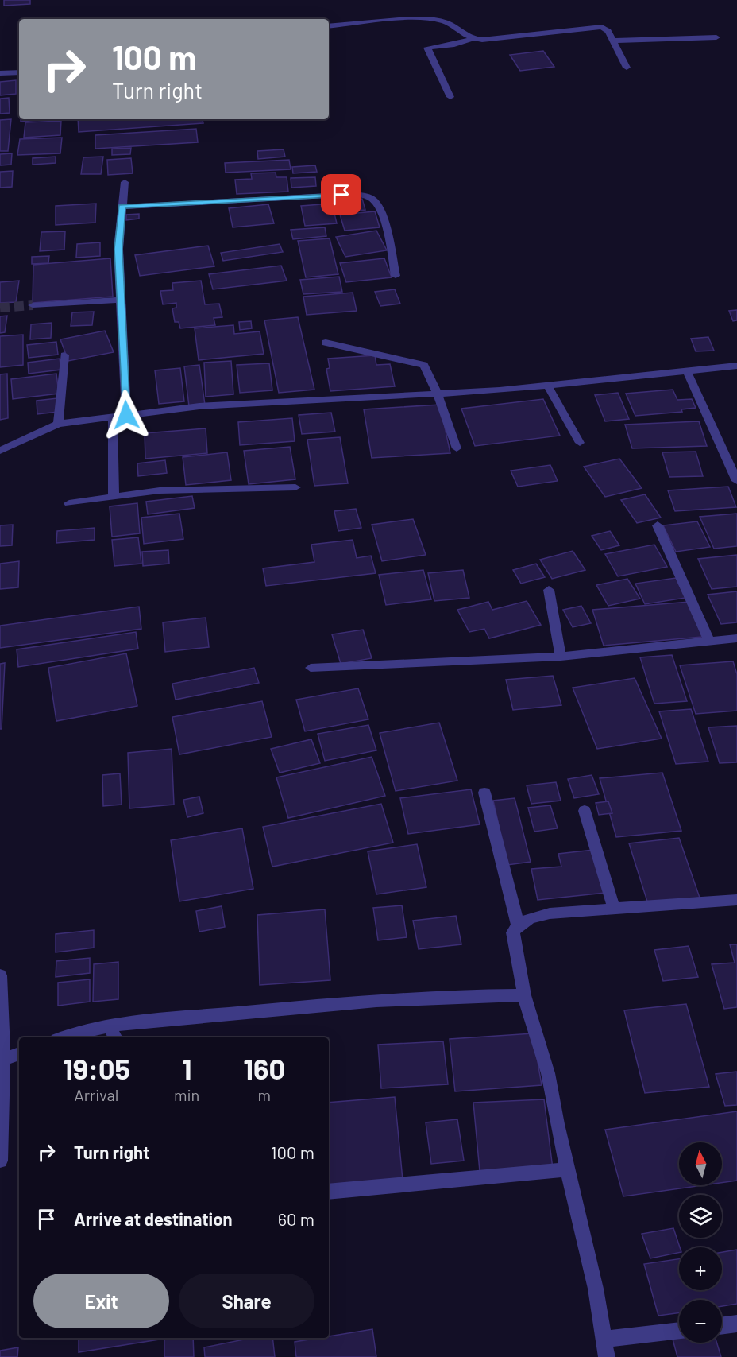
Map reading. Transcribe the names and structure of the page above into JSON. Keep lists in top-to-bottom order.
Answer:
{
  "north": "top",
  "page": {
    "turn": ["100 m", "Turn right"],
    "eta": [
      "19:05",
      "Arrival",
      "1",
      "min",
      "160",
      "m"
    ],
    "list": [
      {
        "name": "Turn right",
        "value": "100 m"
      },
      {
        "name": "Arrive at destination",
        "value": "60 m"
      }
    ],
    "map_buttons": ["+", "−"],
    "buttons": ["Exit", "Share"]
  }
}
